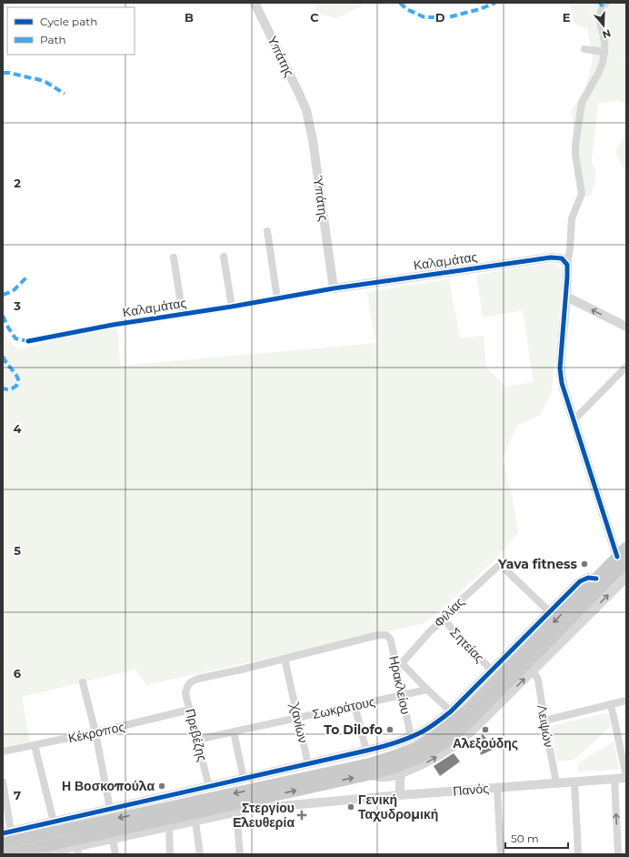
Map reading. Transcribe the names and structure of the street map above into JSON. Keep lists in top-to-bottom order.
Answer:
{
  "streets": {
    "street": [
      "Υπάτης",
      "Ύπάτης",
      "Καλαμάτας",
      "Φιλίας",
      "Σητείας",
      "Ηρακλείου",
      "Σωκράτους",
      "Χανίων",
      "Λειψών",
      "Κέκροπος",
      "Πρεβέζης",
      "Πανός"
    ]
  },
  "crossings": [
    ["Υπάτης", "Ύπάτης"],
    ["Ύπάτης", "Καλαμάτας"],
    ["Φιλίας", "Σητείας"],
    ["Φιλίας", "Ηρακλείου"],
    ["Ηρακλείου", "Σωκράτους"],
    ["Ηρακλείου", "Χανίων"],
    ["Ηρακλείου", "Πρεβέζης"],
    ["Σωκράτους", "Χανίων"],
    ["Σωκράτους", "Πρεβέζης"],
    ["Χανίων", "Πρεβέζης"],
    ["Χανίων", "Πανός"],
    ["Λειψών", "Πανός"],
    ["Κέκροπος", "Πρεβέζης"]
  ],
  "places": {
    "other": [
      "Yava fitness",
      "To Dilofo",
      "Αλεξούδης",
      "Η Βοσκοπούλα",
      "Γενική Ταχυδρομική"
    ],
    "health": ["Στεργίου Ελευθερία"]
  },
  "legend": ["Cycle path", "Path"],
  "scale_bar": "50 m",
  "north": "bottom",
  "grid": {
    "columns": [
      "B",
      "C",
      "D",
      "E"
    ],
    "rows": [
      "2",
      "3",
      "4",
      "5",
      "6",
      "7"
    ]
  }
}
